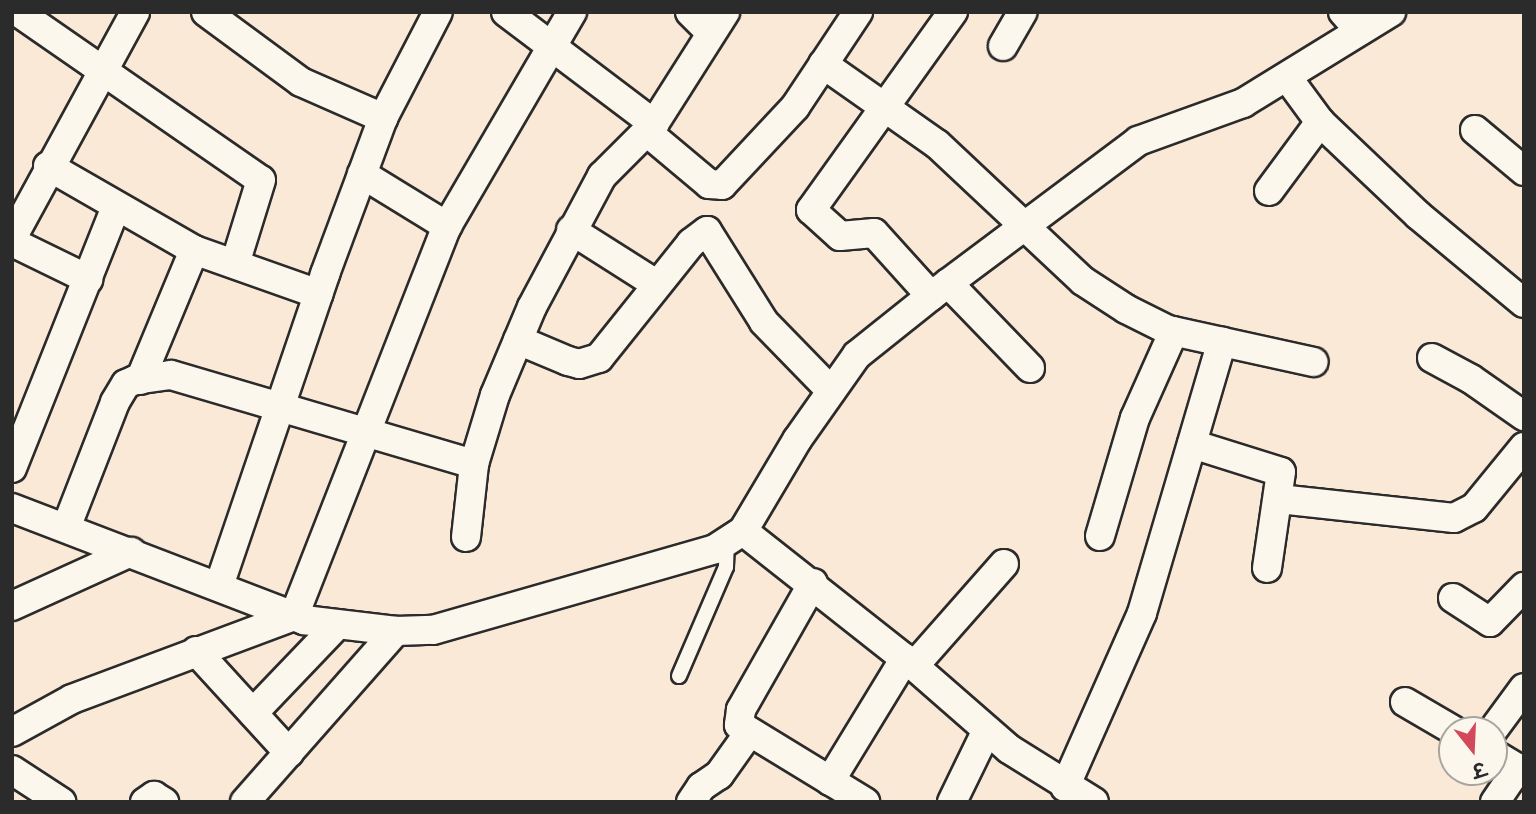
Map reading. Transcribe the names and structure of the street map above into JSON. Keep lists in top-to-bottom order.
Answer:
{
  "north": "bottom"
}
